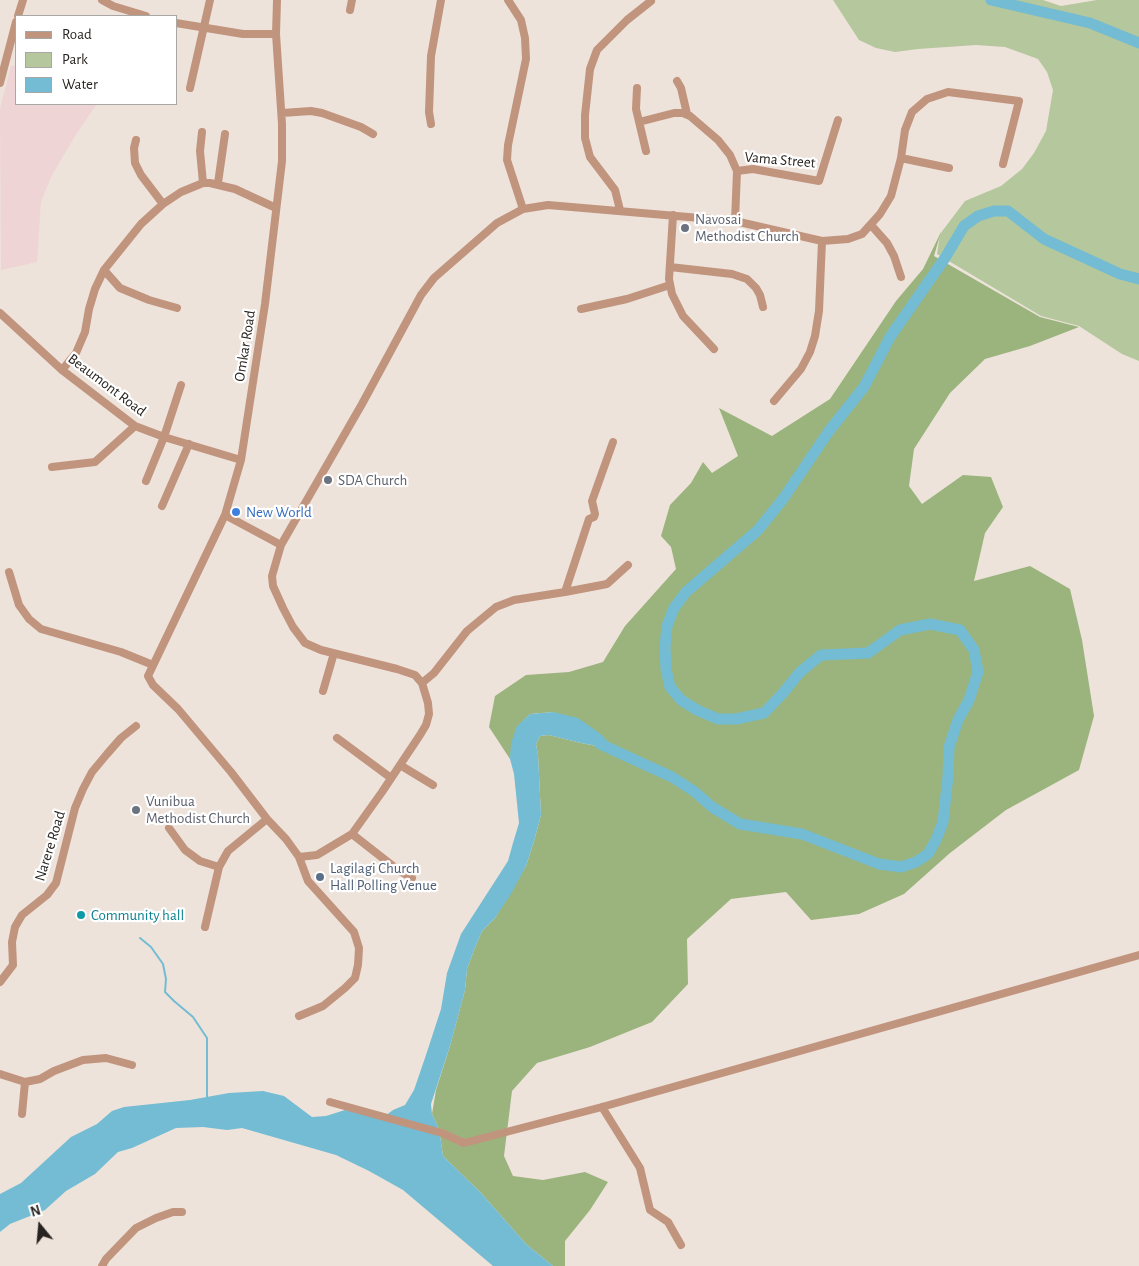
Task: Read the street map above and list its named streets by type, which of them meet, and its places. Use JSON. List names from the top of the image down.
{
  "streets": {
    "street": [
      "Vama Street",
      "Omkar Road",
      "Beaumont Road",
      "Narere Road"
    ]
  },
  "crossings": [
    ["Omkar Road", "Beaumont Road"]
  ],
  "places": [
    "Navosai Methodist Church",
    "SDA Church",
    "New World",
    "Vunibua Methodist Church",
    "Lagilagi Church Hall Polling Venue",
    "Community hall"
  ],
  "legend": ["Road", "Park", "Water"],
  "north": "top"
}
